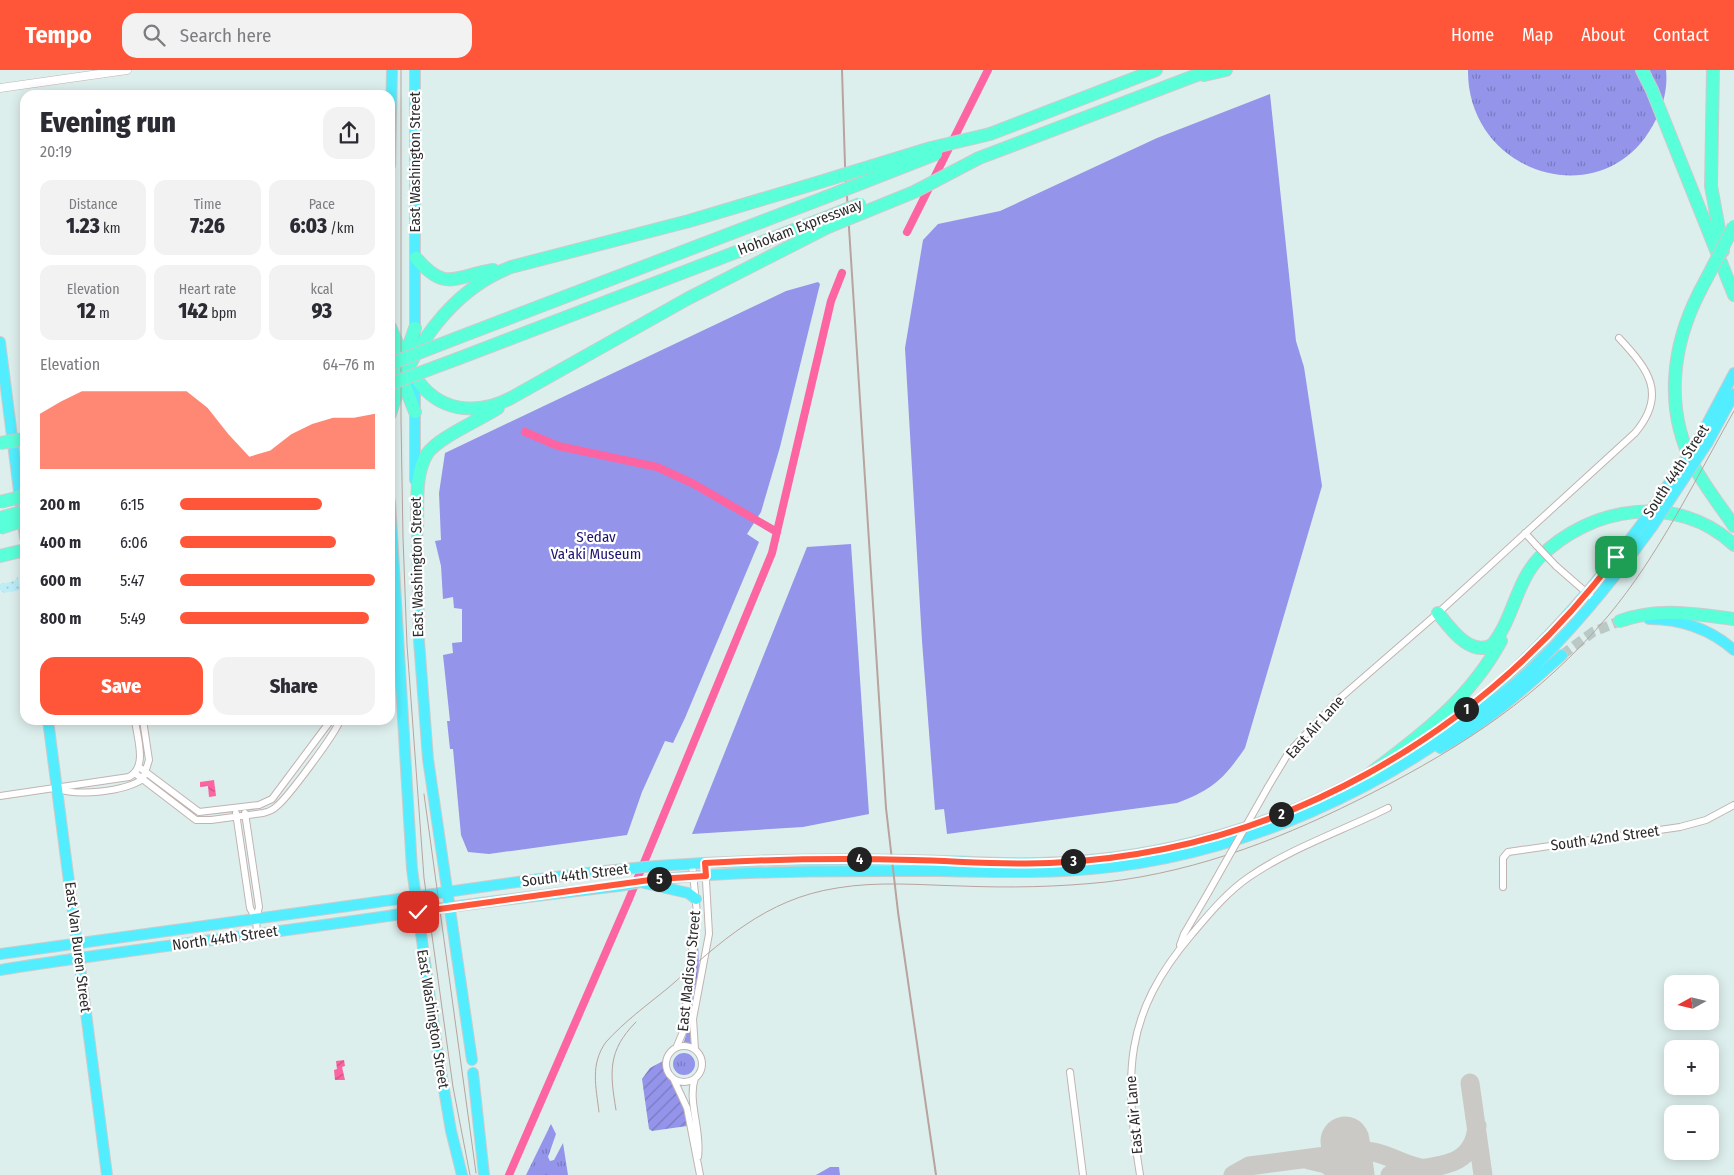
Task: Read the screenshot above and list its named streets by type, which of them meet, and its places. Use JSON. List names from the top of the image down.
{
  "streets": {
    "highway": ["Hohokam Expressway"],
    "main road": [
      "East Washington Street",
      "South 44th Street",
      "North 44th Street",
      "East Van Buren Street"
    ],
    "street": ["East Air Lane", "South 42nd Street", "East Madison Street"]
  },
  "crossings": [
    ["East Washington Street", "South 44th Street"],
    ["East Washington Street", "North 44th Street"],
    ["South 44th Street", "North 44th Street"],
    ["South 44th Street", "East Madison Street"],
    ["North 44th Street", "East Van Buren Street"]
  ],
  "parks": ["S'edav Va'aki Museum"],
  "north": "left",
  "page": {
    "header": "Tempo",
    "search": "Search here",
    "nav": [
      "Home",
      "Map",
      "About",
      "Contact"
    ],
    "heading": ["Evening run", "20:19"],
    "stats": [
      ["Distance", "1.23 km"],
      ["Time", "7:26"],
      ["Pace", "6:03 /km"],
      ["Elevation", "12 m"],
      ["Heart rate", "142 bpm"],
      ["kcal", "93"]
    ],
    "chart": ["Elevation", "64–76 m"],
    "list": [
      {
        "name": "200 m",
        "note": "6:15"
      },
      {
        "name": "400 m",
        "note": "6:06"
      },
      {
        "name": "600 m",
        "note": "5:47"
      },
      {
        "name": "800 m",
        "note": "5:49"
      }
    ],
    "buttons": ["Save", "Share"],
    "pins": [
      "1",
      "2",
      "4",
      "3",
      "5"
    ],
    "map_buttons": ["+", "−"]
  }
}
